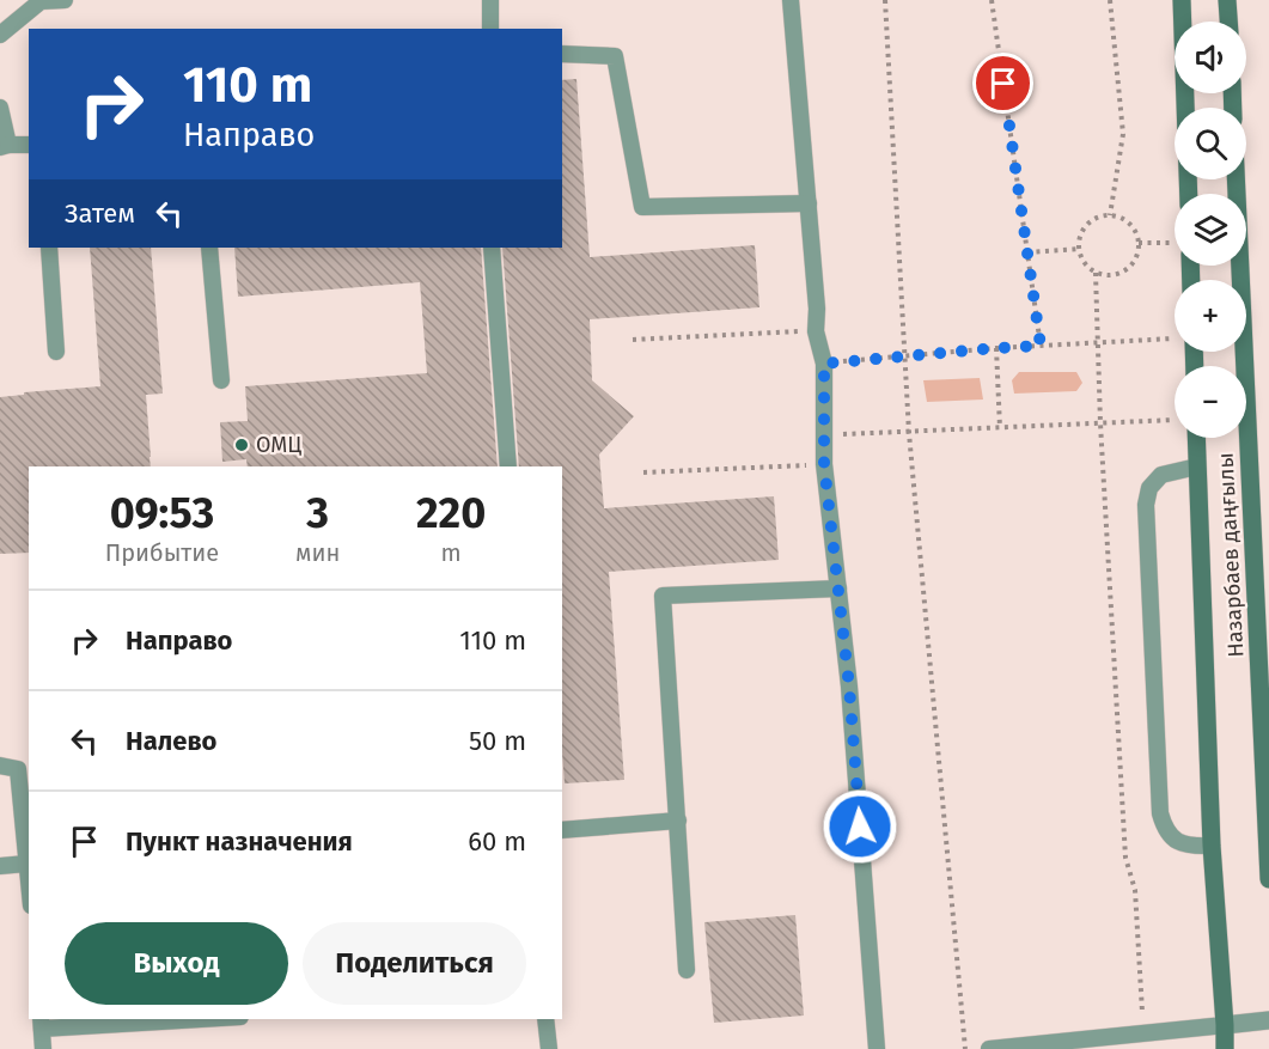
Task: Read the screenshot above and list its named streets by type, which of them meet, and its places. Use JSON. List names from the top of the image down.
{
  "streets": {
    "main road": ["Назарбаев даңғылы"]
  },
  "places": ["ОМЦ"],
  "page": {
    "map_buttons": ["+", "−"],
    "turn": ["110 m", "Направо"],
    "then": "Затем",
    "eta": [
      "09:53",
      "Прибытие",
      "3",
      "мин",
      "220",
      "m"
    ],
    "list": [
      {
        "name": "Направо",
        "value": "110 m"
      },
      {
        "name": "Налево",
        "value": "50 m"
      },
      {
        "name": "Пункт назначения",
        "value": "60 m"
      }
    ],
    "buttons": ["Выход", "Поделиться"]
  }
}
